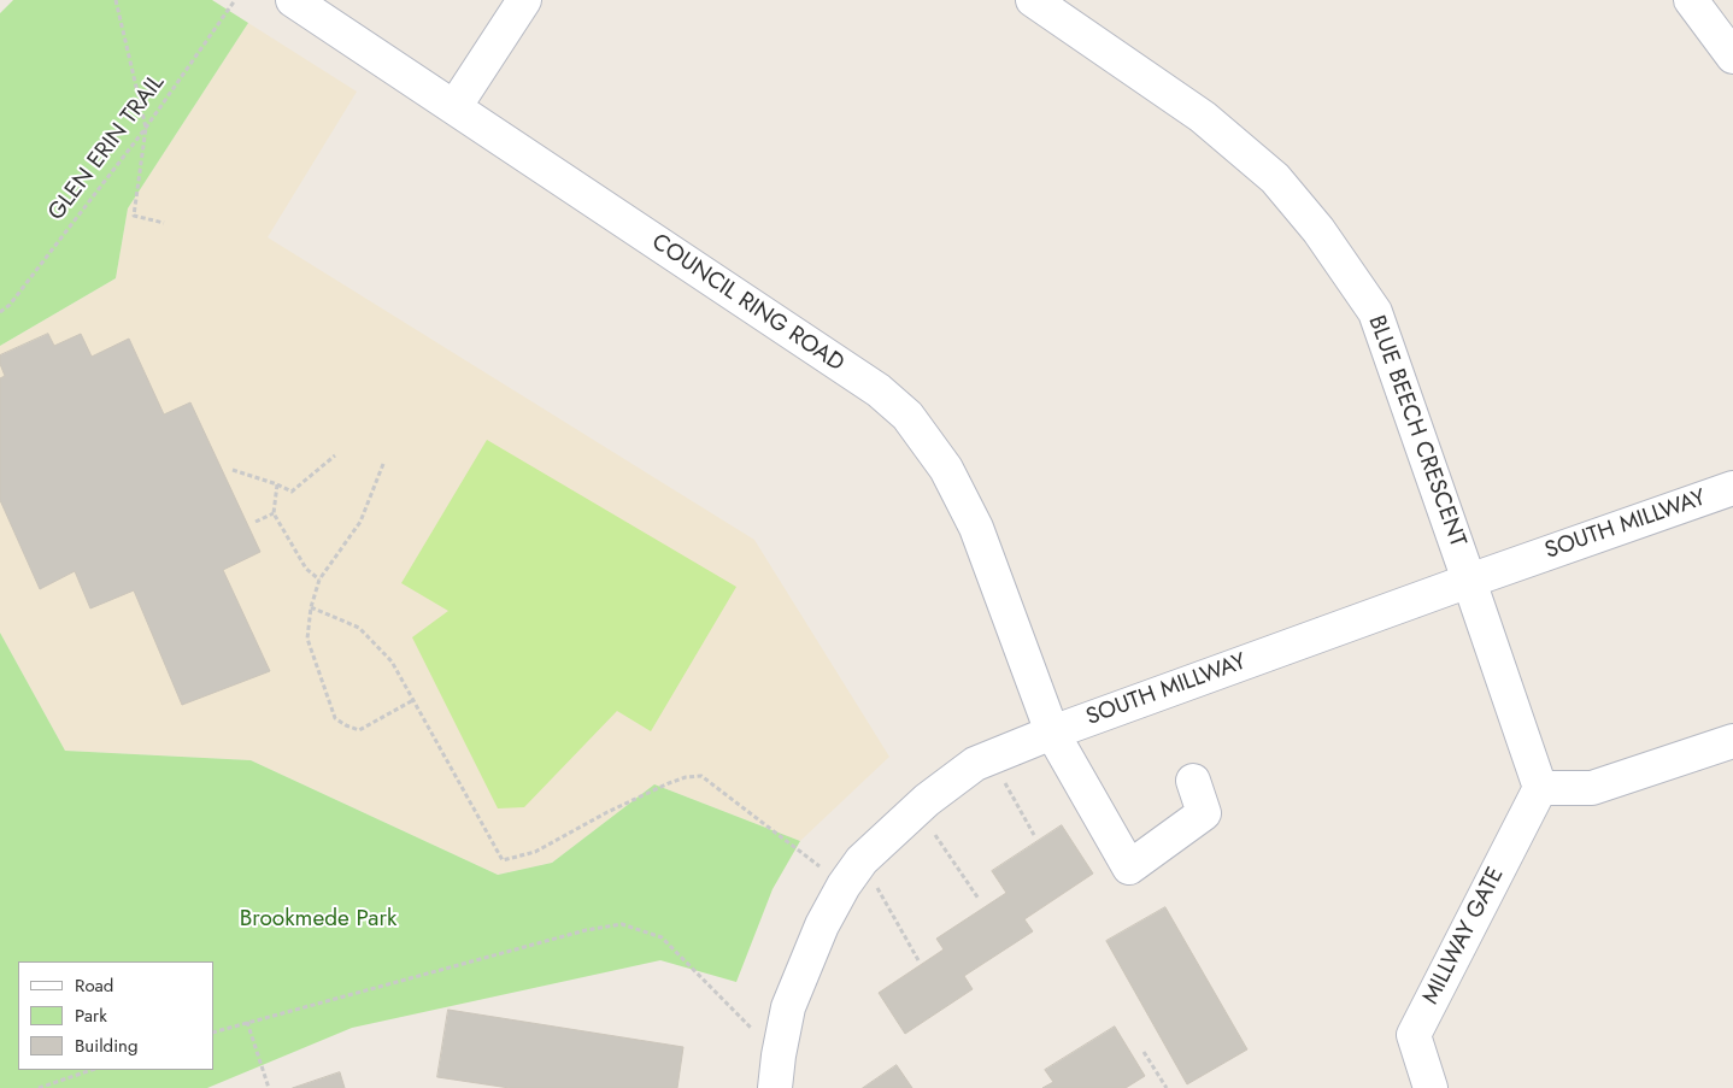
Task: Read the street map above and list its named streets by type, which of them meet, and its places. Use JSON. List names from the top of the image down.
{
  "streets": {
    "street": [
      "COUNCIL RING ROAD",
      "BLUE BEECH CRESCENT",
      "SOUTH MILLWAY",
      "MILLWAY GATE"
    ],
    "path": ["GLEN ERIN TRAIL"]
  },
  "crossings": [
    ["COUNCIL RING ROAD", "SOUTH MILLWAY"],
    ["BLUE BEECH CRESCENT", "SOUTH MILLWAY"]
  ],
  "parks": ["Brookmede Park"],
  "legend": ["Road", "Park", "Building"]
}
